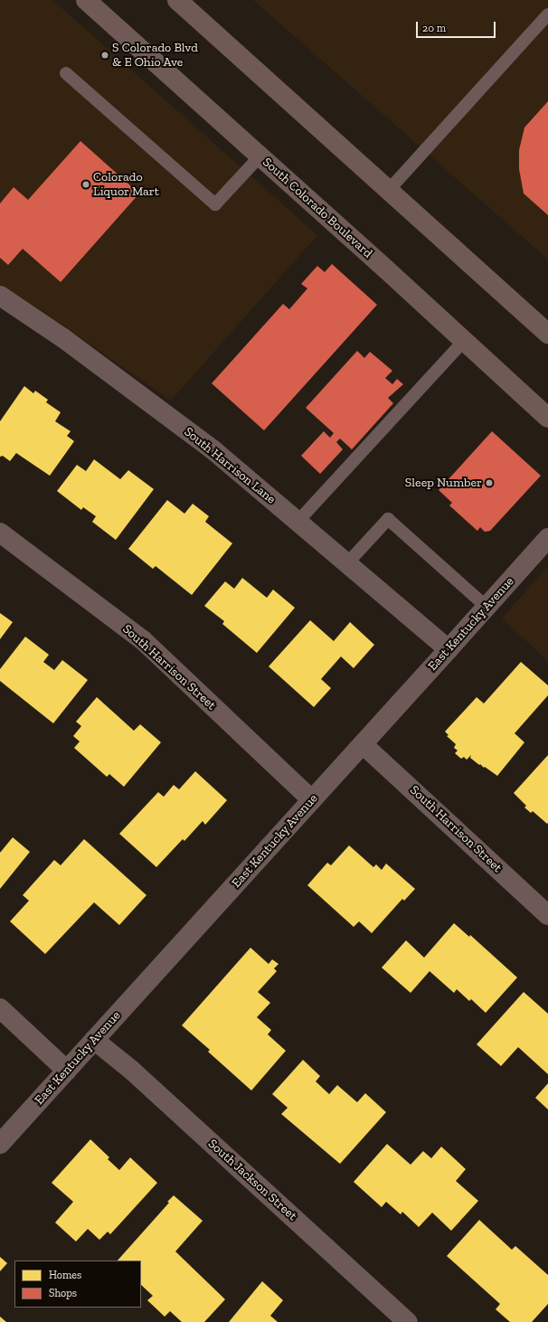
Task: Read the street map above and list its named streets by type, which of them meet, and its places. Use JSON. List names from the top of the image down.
{
  "streets": {
    "main road": ["South Colorado Boulevard"],
    "street": [
      "South Harrison Lane",
      "East Kentucky Avenue",
      "South Harrison Street",
      "South Jackson Street"
    ]
  },
  "crossings": [
    ["South Harrison Lane", "East Kentucky Avenue"],
    ["East Kentucky Avenue", "South Harrison Street"],
    ["East Kentucky Avenue", "South Jackson Street"]
  ],
  "places": ["S Colorado Blvd & E Ohio Ave", "Colorado Liquor Mart", "Sleep Number"],
  "legend": ["Homes", "Shops"],
  "scale_bar": "20 m"
}
